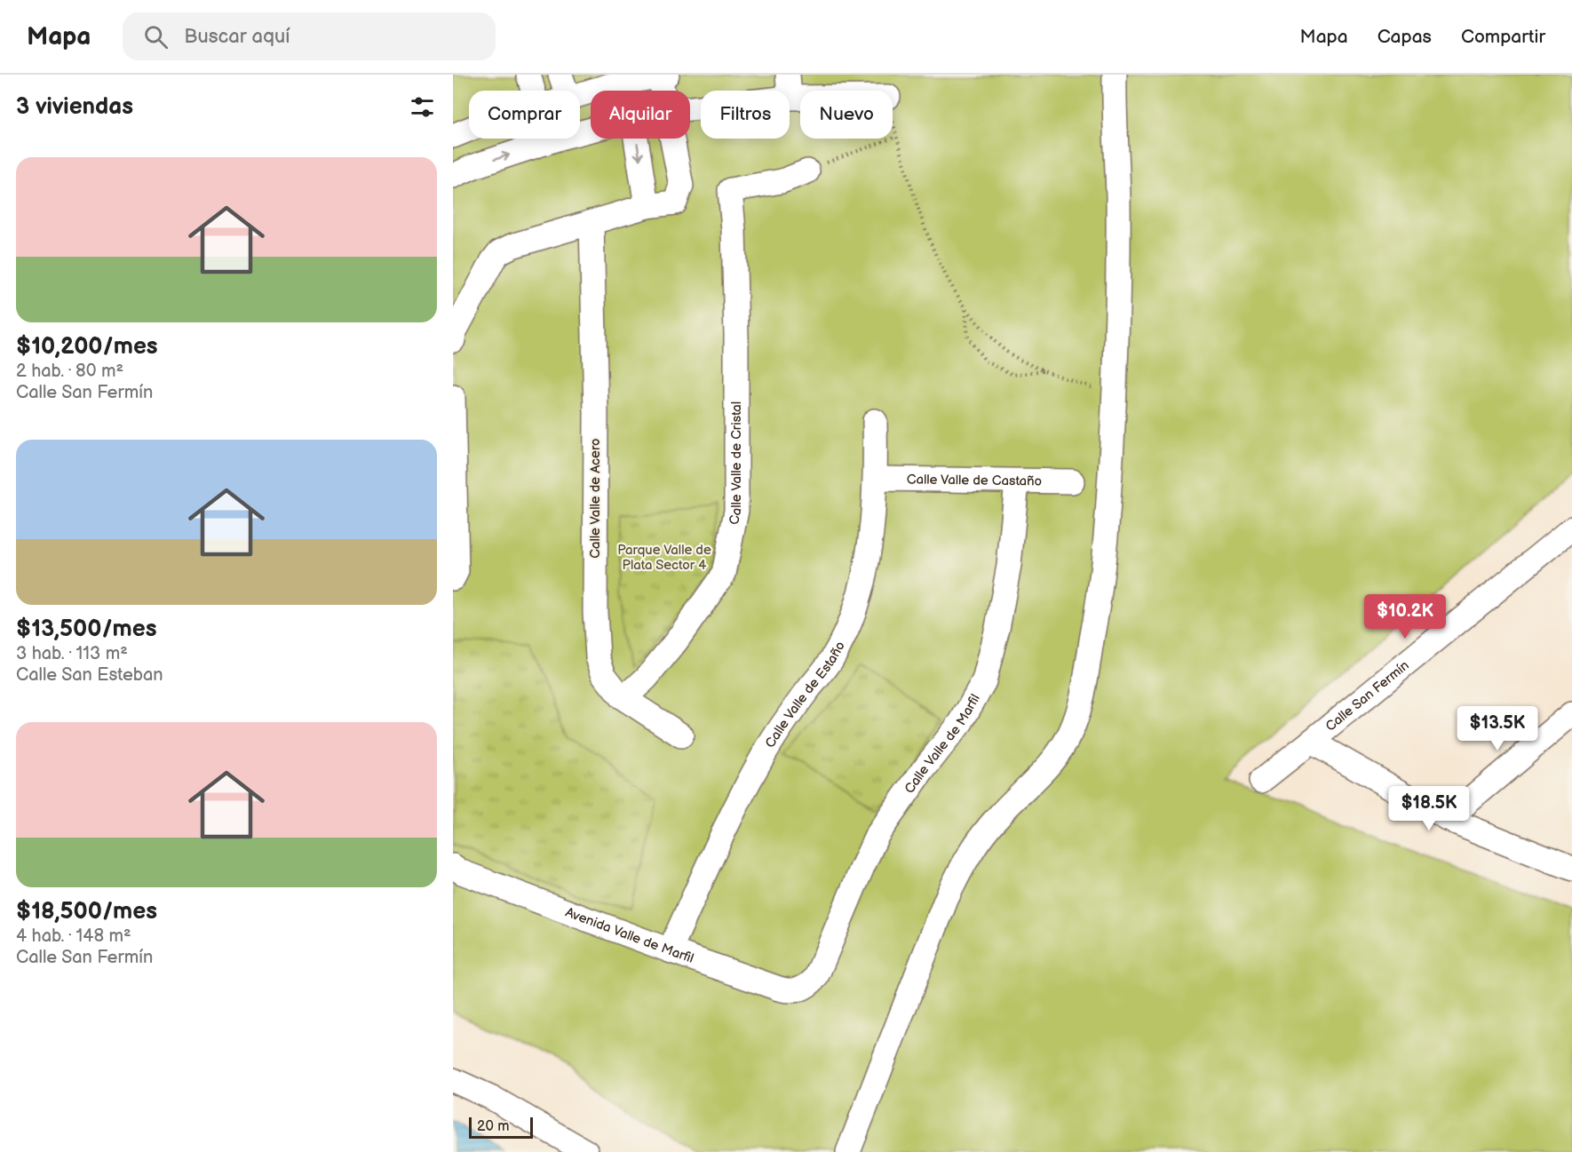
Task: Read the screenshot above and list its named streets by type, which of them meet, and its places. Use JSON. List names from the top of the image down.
{
  "streets": {
    "street": [
      "Calle Valle de Cristal",
      "Calle Valle de Castaño",
      "Calle Valle de Acero",
      "Calle Valle de Estaño",
      "Calle San Fermín",
      "Calle Valle de Marfil",
      "Avenida Valle de Marfil"
    ]
  },
  "crossings": [
    ["Calle Valle de Cristal", "Calle Valle de Acero"],
    ["Calle Valle de Castaño", "Calle Valle de Estaño"],
    ["Calle Valle de Castaño", "Calle Valle de Marfil"],
    ["Calle Valle de Estaño", "Avenida Valle de Marfil"],
    ["Calle Valle de Marfil", "Avenida Valle de Marfil"]
  ],
  "parks": ["Parque Valle de Plata Sector 4"],
  "scale_bar": "20 m",
  "page": {
    "header": "Mapa",
    "search": "Buscar aquí",
    "nav": ["Mapa", "Capas", "Compartir"],
    "heading": "3 viviendas",
    "chip": [
      "Comprar",
      "Alquilar",
      "Filtros",
      "Nuevo"
    ],
    "list": [
      {
        "name": "$10,200/mes",
        "note": "2 hab. · 80 m² · Calle San Fermín"
      },
      {
        "name": "$13,500/mes",
        "note": "3 hab. · 113 m² · Calle San Esteban"
      },
      {
        "name": "$18,500/mes",
        "note": "4 hab. · 148 m² · Calle San Fermín"
      }
    ],
    "price": ["$10.2K", "$13.5K", "$18.5K"],
    "scale": "20 m"
  }
}
